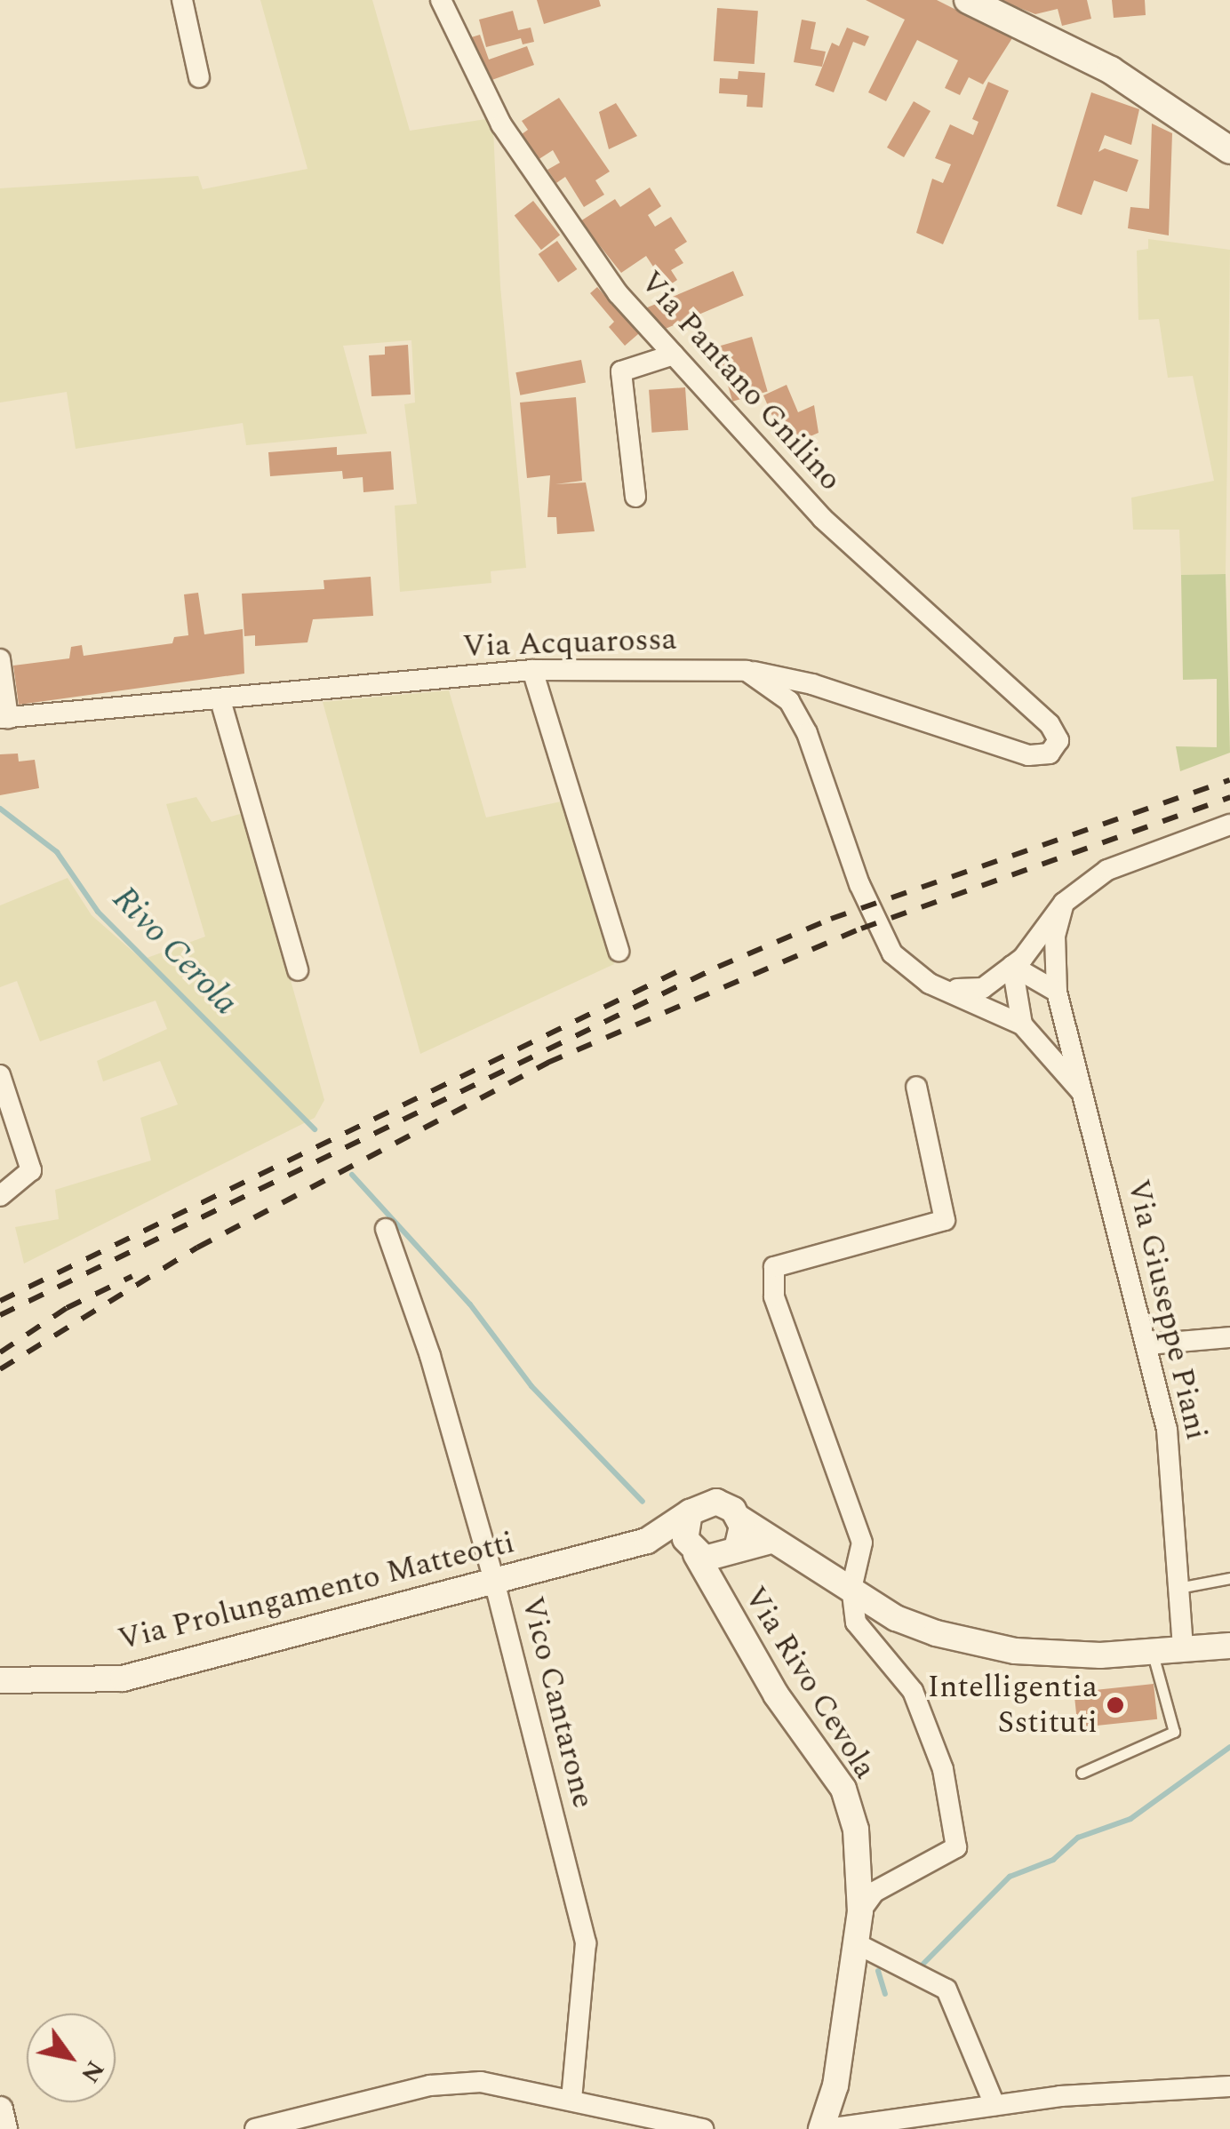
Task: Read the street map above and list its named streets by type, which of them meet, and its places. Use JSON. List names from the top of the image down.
{
  "streets": {
    "street": [
      "Via Pantano Gnilino",
      "Via Acquarossa",
      "Via Giuseppe Piani",
      "Via Prolungamento Matteotti",
      "Via Rivo Cevola",
      "Vico Cantarone"
    ]
  },
  "crossings": [
    ["Via Pantano Gnilino", "Via Acquarossa"],
    ["Via Prolungamento Matteotti", "Via Rivo Cevola"],
    ["Via Prolungamento Matteotti", "Vico Cantarone"]
  ],
  "water": ["Rivo Cerola"],
  "places": ["Intelligentia Sstituti"],
  "north": "bottom right"
}
